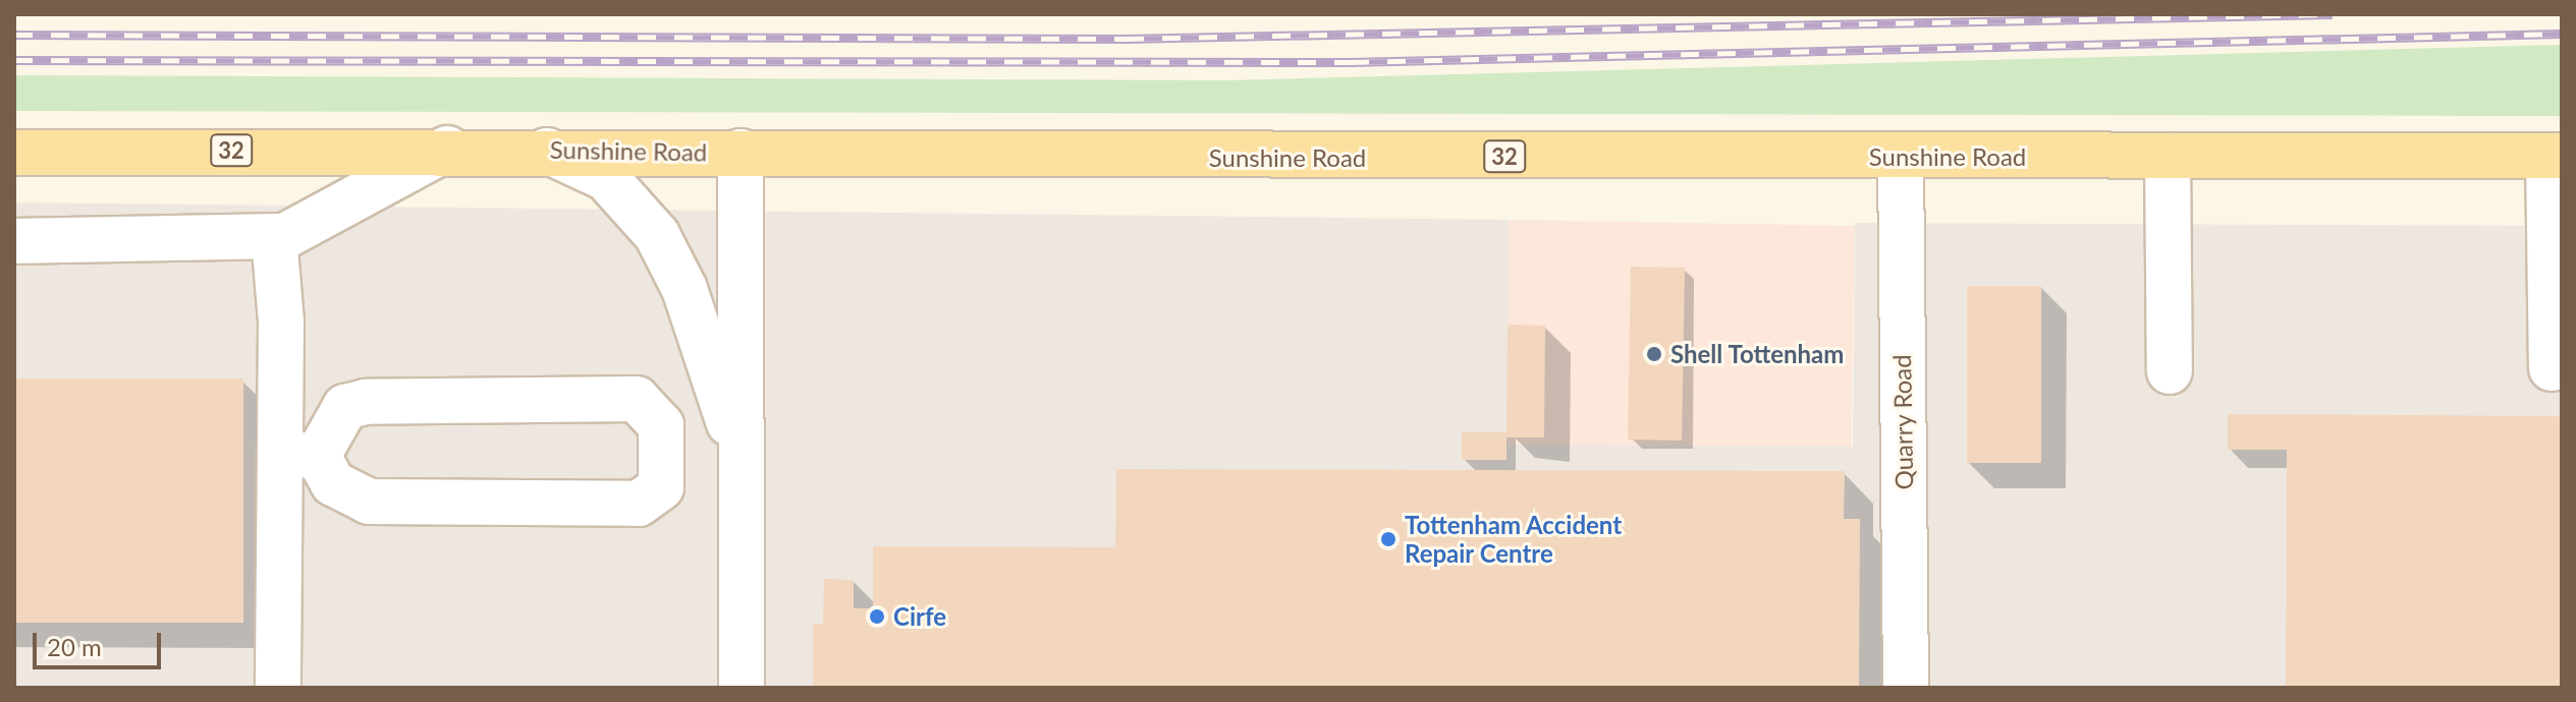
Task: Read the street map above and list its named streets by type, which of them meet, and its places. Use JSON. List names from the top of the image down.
{
  "streets": {
    "main road": ["32", "Sunshine Road"],
    "street": ["Quarry Road"]
  },
  "crossings": [
    ["Sunshine Road", "Quarry Road"]
  ],
  "places": ["Shell Tottenham", "Tottenham Accident Repair Centre", "Cirfe"],
  "scale_bar": "20 m"
}
